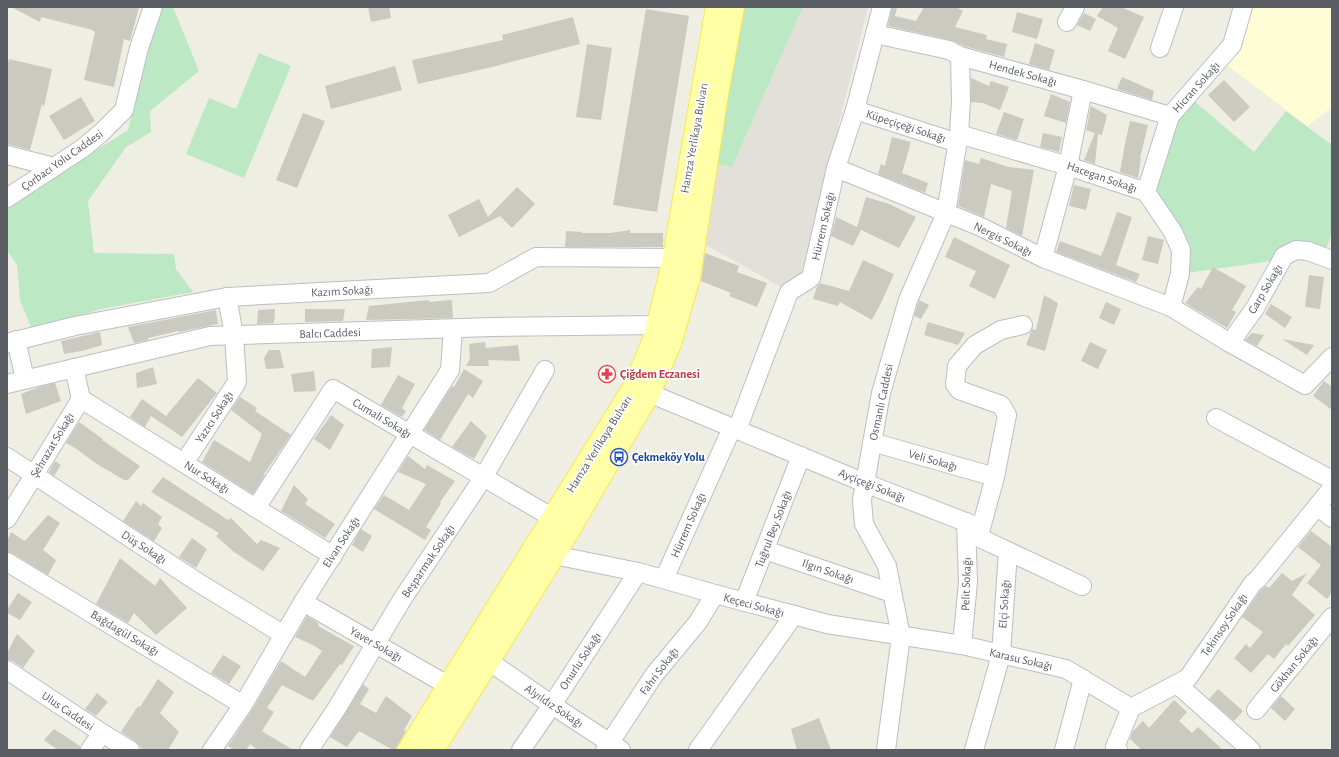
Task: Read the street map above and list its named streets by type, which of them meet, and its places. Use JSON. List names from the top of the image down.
{
  "streets": {
    "main road": ["Hamza Yerlikaya Bulvarı"],
    "street": [
      "Hendek Sokağı",
      "Hicran Sokağı",
      "Küpeçiçeği Sokağı",
      "Çorbacı Yolu Caddesi",
      "Hacegan Sokağı",
      "Hürrem Sokağı",
      "Nergis Sokağı",
      "Garp Sokağı",
      "Kazım Sokağı",
      "Balcı Caddesi",
      "Osmanlı Caddesi",
      "Yazıcı Sokağı",
      "Cumali Sokağı",
      "Şehrazat Sokağı",
      "Veli Sokağı",
      "Nur Sokağı",
      "Ayçiçeği Sokağı",
      "Tuğrul Bey Sokağı",
      "Elvan Sokağı",
      "Düş Sokağı",
      "Beşparmak Sokağı",
      "Ilgın Sokağı",
      "Pelit Sokağı",
      "Elçi Sokağı",
      "Keçeci Sokağı",
      "Tekinsoy Sokağı",
      "Bağdagül Sokağı",
      "Yaver Sokağı",
      "Karasu Sokağı",
      "Onurlu Sokağı",
      "Gökhan Sokağı",
      "Fahri Sokağı",
      "Alyıldız Sokağı",
      "Ulus Caddesi"
    ]
  },
  "crossings": [
    ["Hendek Sokağı", "Hicran Sokağı"],
    ["Hendek Sokağı", "Hürrem Sokağı"],
    ["Hendek Sokağı", "Osmanlı Caddesi"],
    ["Hicran Sokağı", "Hacegan Sokağı"],
    ["Küpeçiçeği Sokağı", "Hacegan Sokağı"],
    ["Küpeçiçeği Sokağı", "Hürrem Sokağı"],
    ["Küpeçiçeği Sokağı", "Osmanlı Caddesi"],
    ["Hamza Yerlikaya Bulvarı", "Kazım Sokağı"],
    ["Hamza Yerlikaya Bulvarı", "Balcı Caddesi"],
    ["Hamza Yerlikaya Bulvarı", "Cumali Sokağı"],
    ["Hamza Yerlikaya Bulvarı", "Ayçiçeği Sokağı"],
    ["Hamza Yerlikaya Bulvarı", "Keçeci Sokağı"],
    ["Hamza Yerlikaya Bulvarı", "Yaver Sokağı"],
    ["Hamza Yerlikaya Bulvarı", "Alyıldız Sokağı"],
    ["Hacegan Sokağı", "Nergis Sokağı"],
    ["Hacegan Sokağı", "Osmanlı Caddesi"],
    ["Hürrem Sokağı", "Nergis Sokağı"],
    ["Hürrem Sokağı", "Ayçiçeği Sokağı"],
    ["Hürrem Sokağı", "Keçeci Sokağı"],
    ["Nergis Sokağı", "Garp Sokağı"],
    ["Nergis Sokağı", "Osmanlı Caddesi"],
    ["Kazım Sokağı", "Yazıcı Sokağı"],
    ["Balcı Caddesi", "Yazıcı Sokağı"],
    ["Balcı Caddesi", "Şehrazat Sokağı"],
    ["Balcı Caddesi", "Elvan Sokağı"],
    ["Osmanlı Caddesi", "Veli Sokağı"],
    ["Osmanlı Caddesi", "Ayçiçeği Sokağı"],
    ["Osmanlı Caddesi", "Ilgın Sokağı"],
    ["Osmanlı Caddesi", "Karasu Sokağı"],
    ["Yazıcı Sokağı", "Nur Sokağı"],
    ["Cumali Sokağı", "Nur Sokağı"],
    ["Cumali Sokağı", "Elvan Sokağı"],
    ["Cumali Sokağı", "Beşparmak Sokağı"],
    ["Şehrazat Sokağı", "Nur Sokağı"],
    ["Şehrazat Sokağı", "Düş Sokağı"],
    ["Veli Sokağı", "Pelit Sokağı"],
    ["Nur Sokağı", "Elvan Sokağı"],
    ["Ayçiçeği Sokağı", "Tuğrul Bey Sokağı"],
    ["Ayçiçeği Sokağı", "Pelit Sokağı"],
    ["Tuğrul Bey Sokağı", "Ilgın Sokağı"],
    ["Tuğrul Bey Sokağı", "Keçeci Sokağı"],
    ["Elvan Sokağı", "Düş Sokağı"],
    ["Elvan Sokağı", "Bağdagül Sokağı"],
    ["Elvan Sokağı", "Yaver Sokağı"],
    ["Beşparmak Sokağı", "Yaver Sokağı"],
    ["Pelit Sokağı", "Karasu Sokağı"],
    ["Elçi Sokağı", "Karasu Sokağı"],
    ["Keçeci Sokağı", "Karasu Sokağı"],
    ["Keçeci Sokağı", "Onurlu Sokağı"],
    ["Keçeci Sokağı", "Fahri Sokağı"],
    ["Tekinsoy Sokağı", "Karasu Sokağı"],
    ["Onurlu Sokağı", "Alyıldız Sokağı"],
    ["Fahri Sokağı", "Alyıldız Sokağı"]
  ],
  "places": {
    "pharmacy": ["Çiğdem Eczanesi"],
    "bus stop": ["Çekmeköy Yolu"]
  }
}
